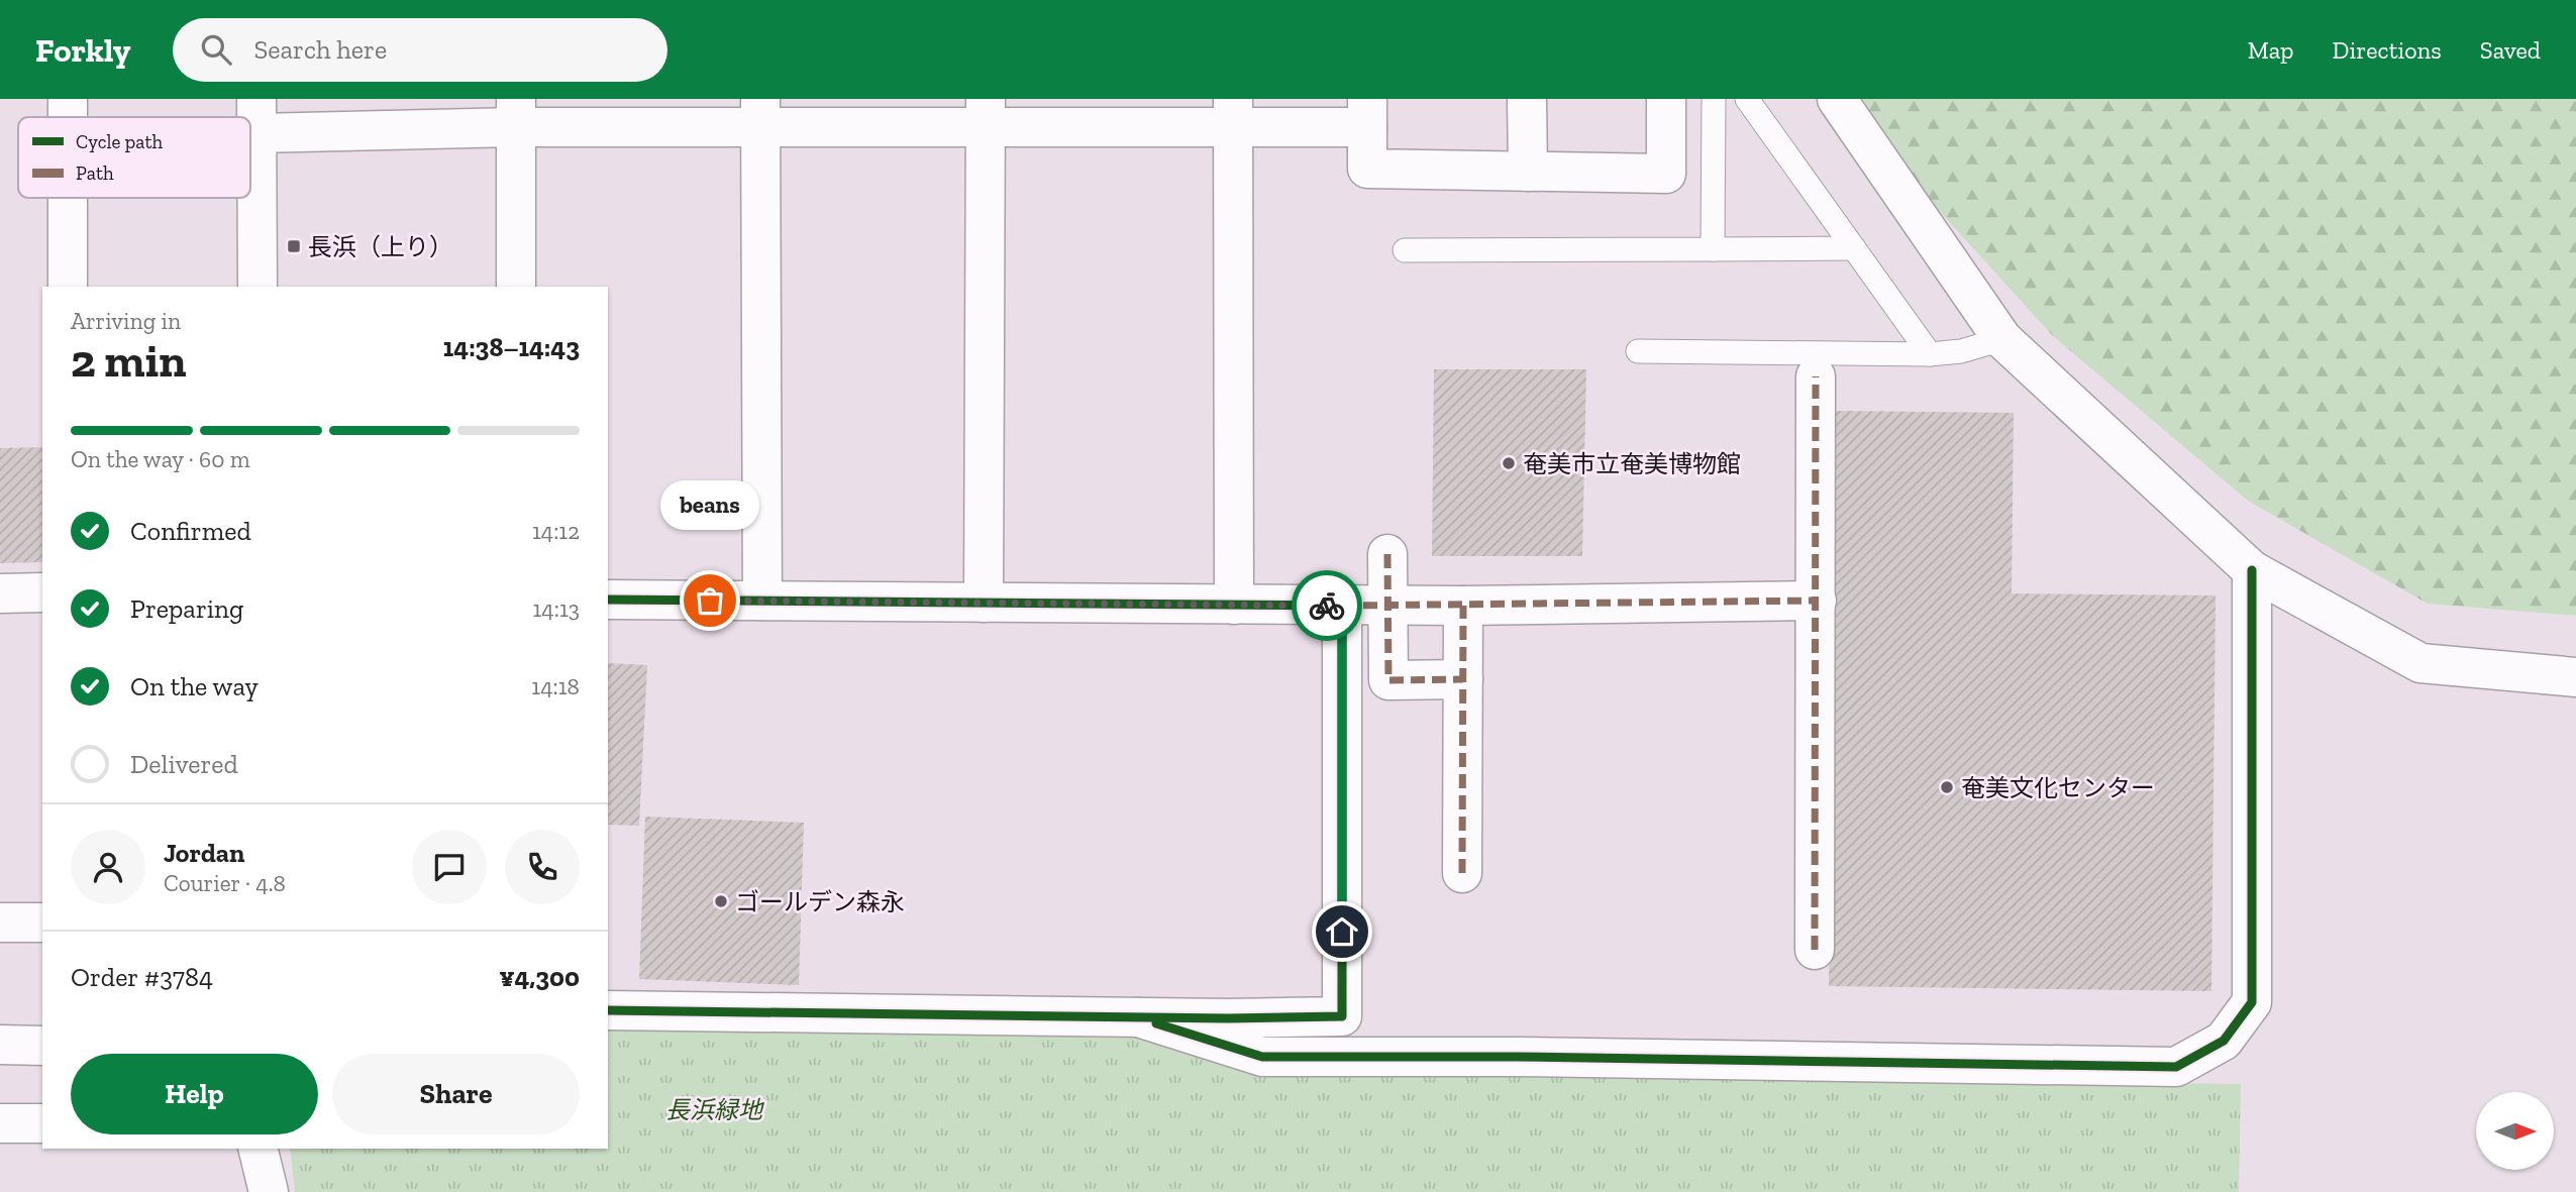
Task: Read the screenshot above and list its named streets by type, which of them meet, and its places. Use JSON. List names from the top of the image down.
{
  "parks": ["長浜緑地"],
  "places": {
    "transit": ["長浜（上り）"],
    "other": [
      "奄美市立奄美博物館",
      "beans",
      "奄美文化センター",
      "ゴールデン森永"
    ]
  },
  "legend": ["Cycle path", "Path"],
  "north": "right",
  "page": {
    "header": "Forkly",
    "search": "Search here",
    "nav": ["Map", "Directions", "Saved"],
    "heading": ["2 min", "Arriving in", "14:38–14:43"],
    "panel": [
      "Jordan",
      "Courier · 4.8",
      "Order #3784",
      "¥4,300"
    ],
    "bar": "On the way · 60 m",
    "bubble": "beans",
    "list": [
      ["Confirmed", "14:12"],
      ["Preparing", "14:13"],
      ["On the way", "14:18"],
      "Delivered"
    ],
    "buttons": ["Help", "Share"]
  }
}
